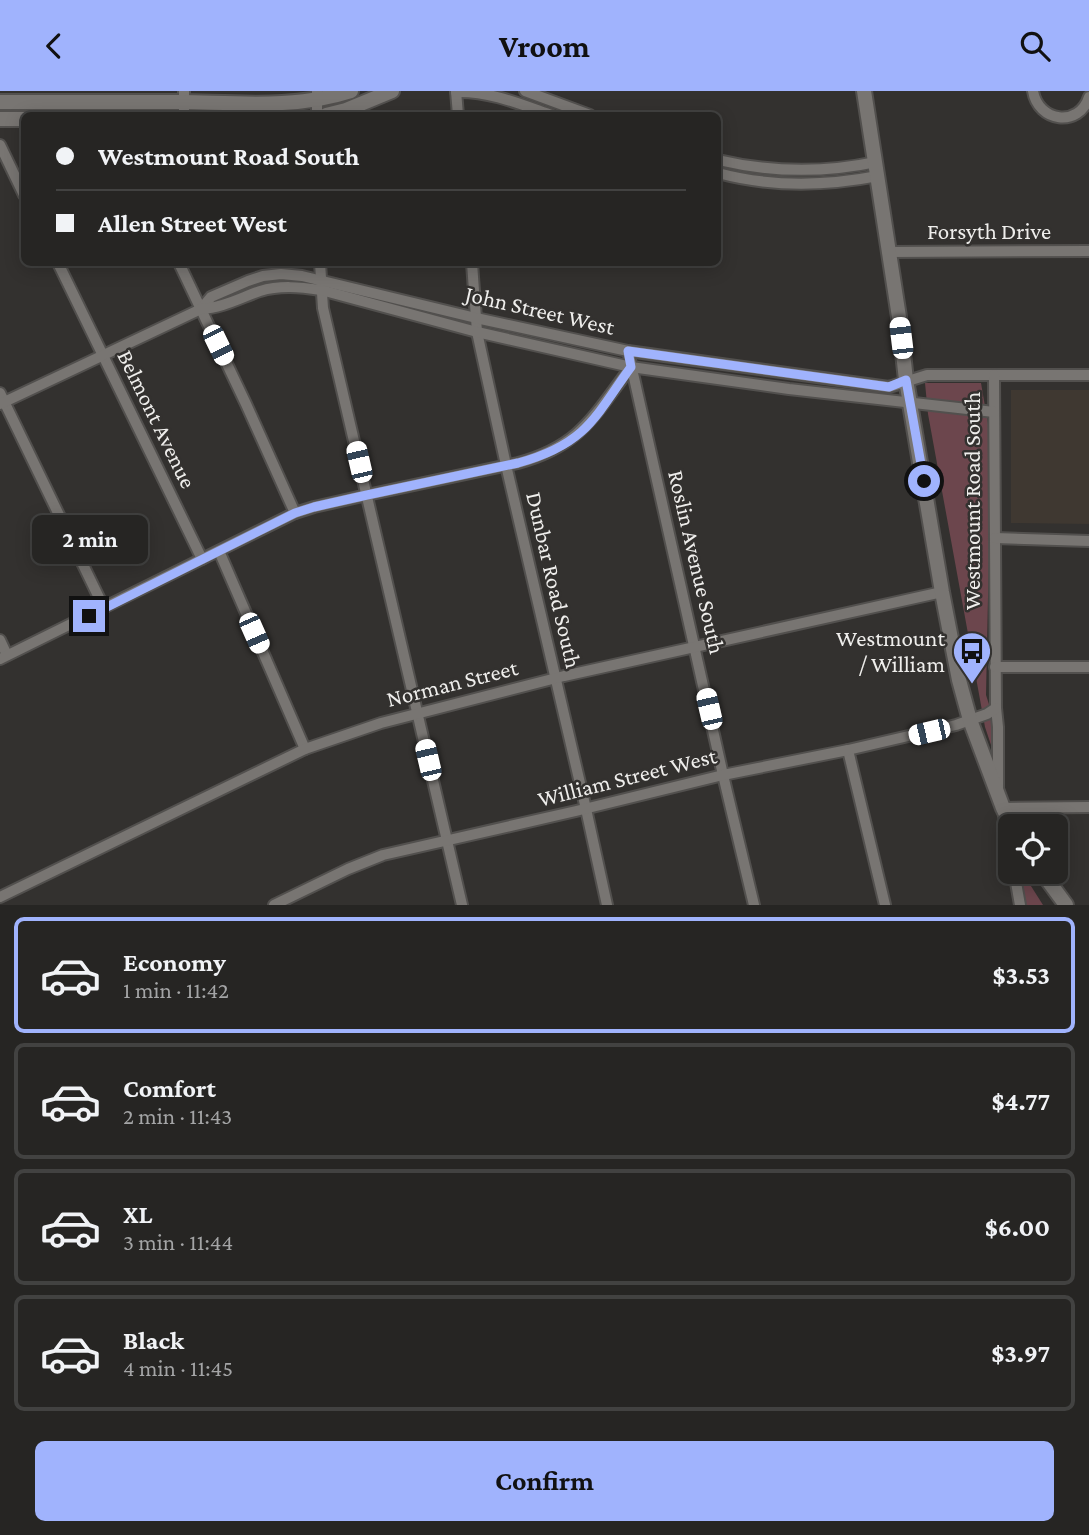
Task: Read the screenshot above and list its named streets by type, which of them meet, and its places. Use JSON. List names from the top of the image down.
{
  "streets": {
    "main road": ["Westmount Road South"],
    "street": [
      "Forsyth Drive",
      "John Street West",
      "Belmont Avenue",
      "Roslin Avenue South",
      "Dunbar Road South",
      "Norman Street",
      "William Street West"
    ]
  },
  "crossings": [
    ["Forsyth Drive", "Westmount Road South"],
    ["John Street West", "Belmont Avenue"],
    ["John Street West", "Westmount Road South"],
    ["John Street West", "Roslin Avenue South"],
    ["John Street West", "Dunbar Road South"],
    ["Westmount Road South", "Norman Street"],
    ["Westmount Road South", "William Street West"],
    ["Roslin Avenue South", "Norman Street"],
    ["Roslin Avenue South", "William Street West"],
    ["Dunbar Road South", "Norman Street"],
    ["Dunbar Road South", "William Street West"]
  ],
  "places": {
    "bus stop": ["Westmount / William"]
  },
  "page": {
    "header": "Vroom",
    "banner": ["Westmount Road South", "Allen Street West"],
    "bubble": "2 min",
    "list": [
      {
        "name": "Economy",
        "note": "1 min · 11:42",
        "value": "$3.53"
      },
      {
        "name": "Comfort",
        "note": "2 min · 11:43",
        "value": "$4.77"
      },
      {
        "name": "XL",
        "note": "3 min · 11:44",
        "value": "$6.00"
      },
      {
        "name": "Black",
        "note": "4 min · 11:45",
        "value": "$3.97"
      }
    ],
    "buttons": "Confirm"
  }
}
